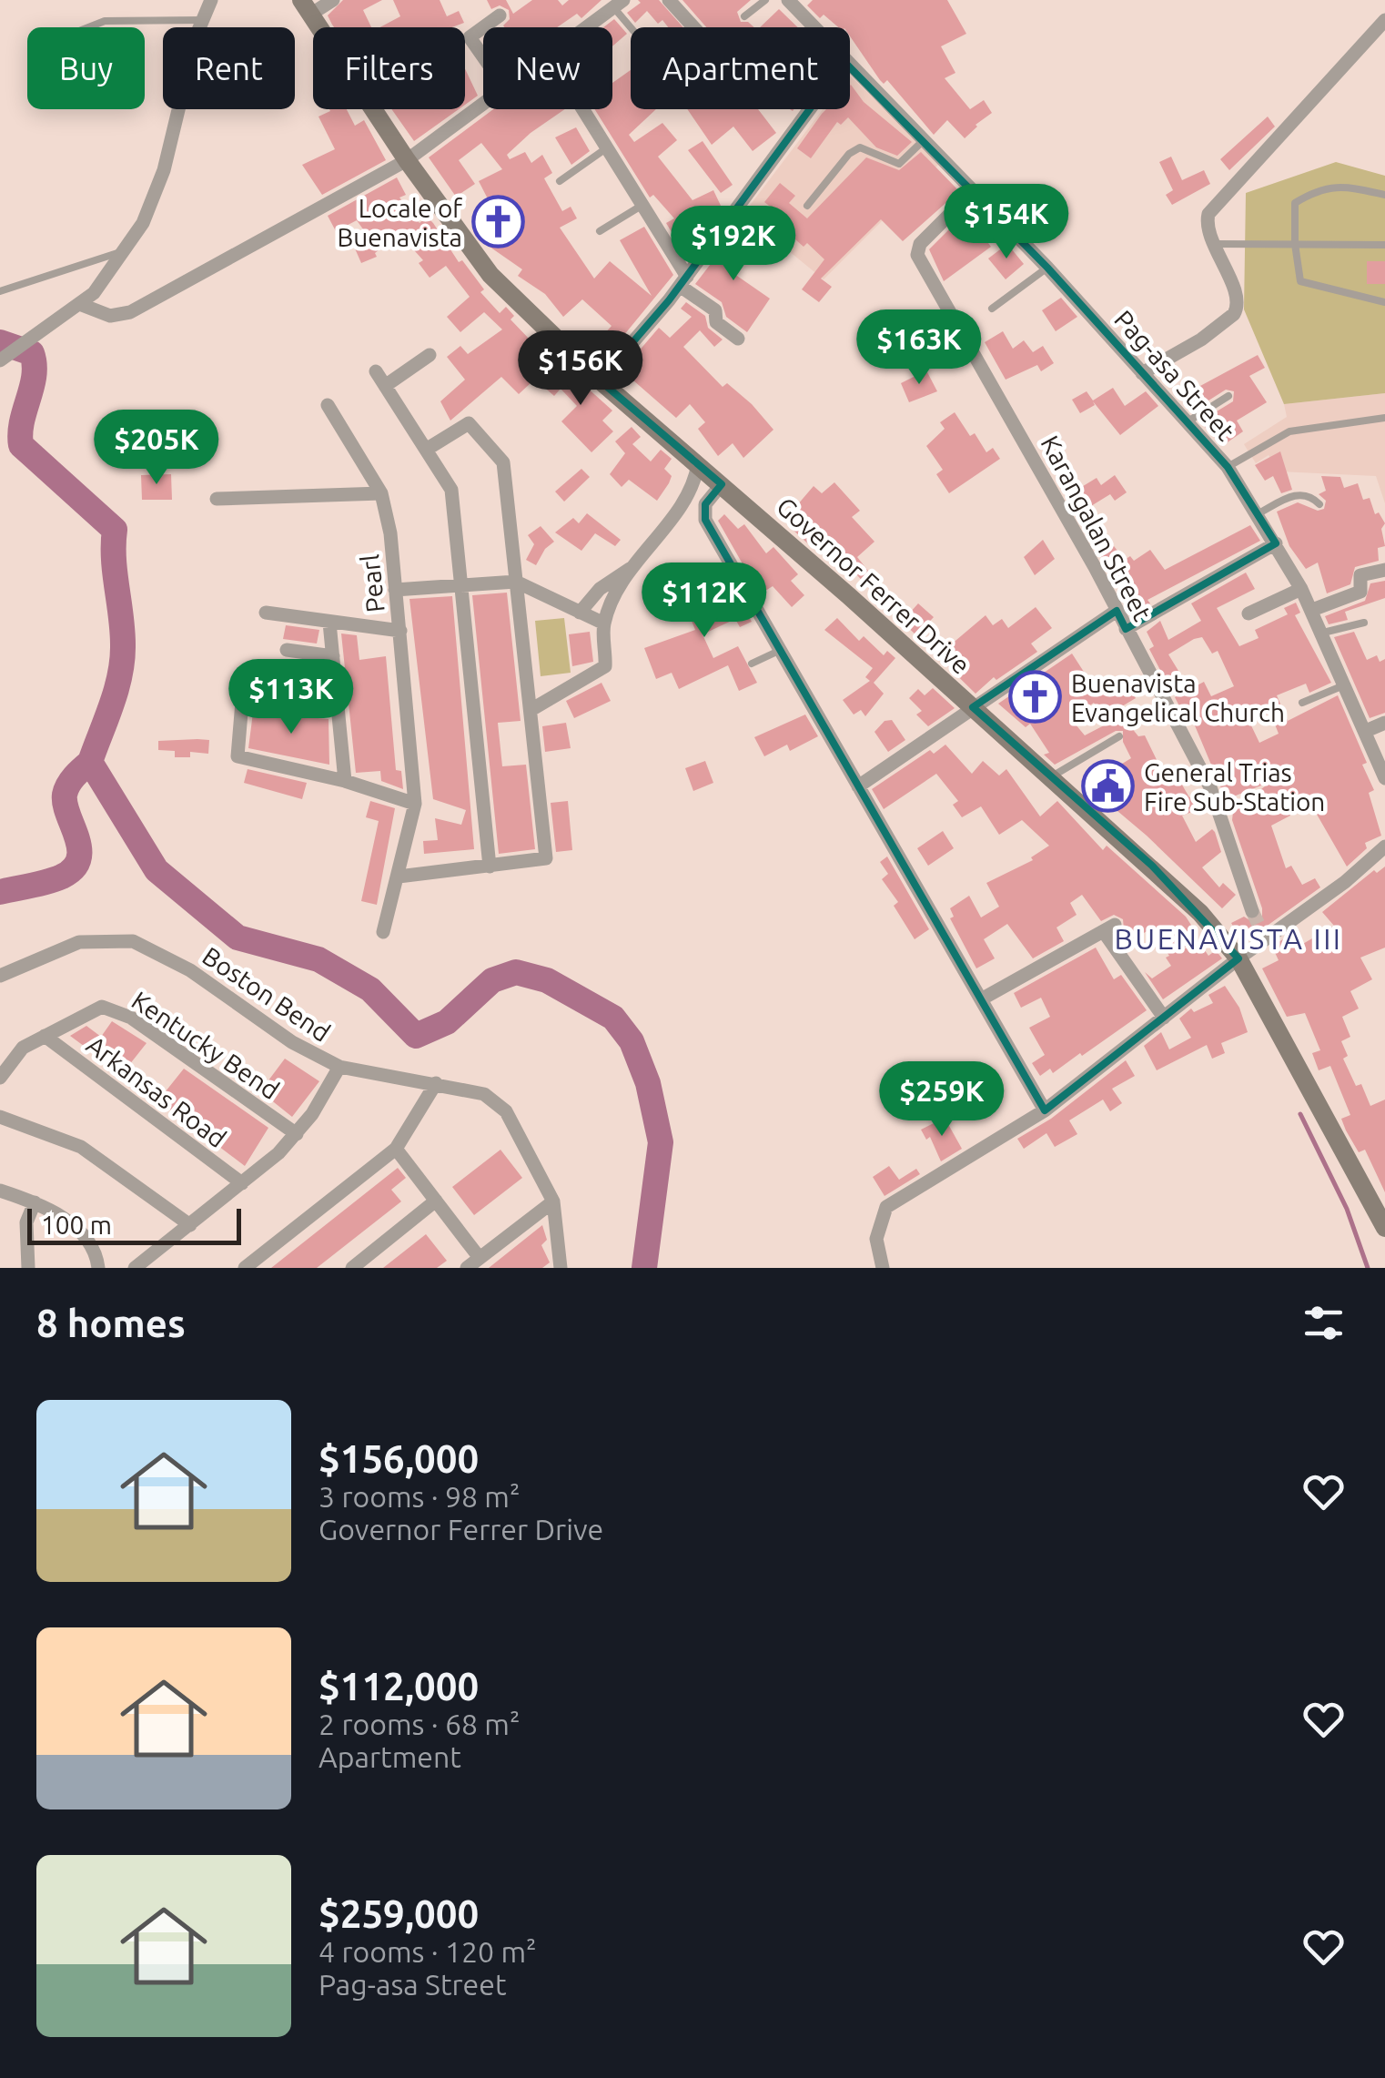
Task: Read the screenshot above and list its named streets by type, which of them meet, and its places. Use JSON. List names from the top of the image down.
{
  "streets": {
    "main road": ["Governor Ferrer Drive"],
    "street": [
      "Pag-asa Street",
      "Karangalan Street",
      "Pearl",
      "Boston Bend",
      "Kentucky Bend",
      "Arkansas Road"
    ]
  },
  "crossings": [
    ["Pag-asa Street", "Karangalan Street"],
    ["Kentucky Bend", "Arkansas Road"]
  ],
  "districts": ["BUENAVISTA III"],
  "places": {
    "church": ["Locale of Buenavista", "Buenavista Evangelical Church"],
    "public building": ["General Trias Fire Sub-Station"]
  },
  "scale_bar": "100 m",
  "page": {
    "chip": [
      "Buy",
      "Rent",
      "Filters",
      "New",
      "Apartment"
    ],
    "price": [
      "$154K",
      "$192K",
      "$163K",
      "$156K",
      "$205K",
      "$112K",
      "$113K",
      "$259K"
    ],
    "scale": "100 m",
    "heading": "8 homes",
    "list": [
      {
        "name": "$156,000",
        "note": "3 rooms · 98 m² · Governor Ferrer Drive"
      },
      {
        "name": "$112,000",
        "note": "2 rooms · 68 m² · Apartment"
      },
      {
        "name": "$259,000",
        "note": "4 rooms · 120 m² · Pag-asa Street"
      }
    ]
  }
}
